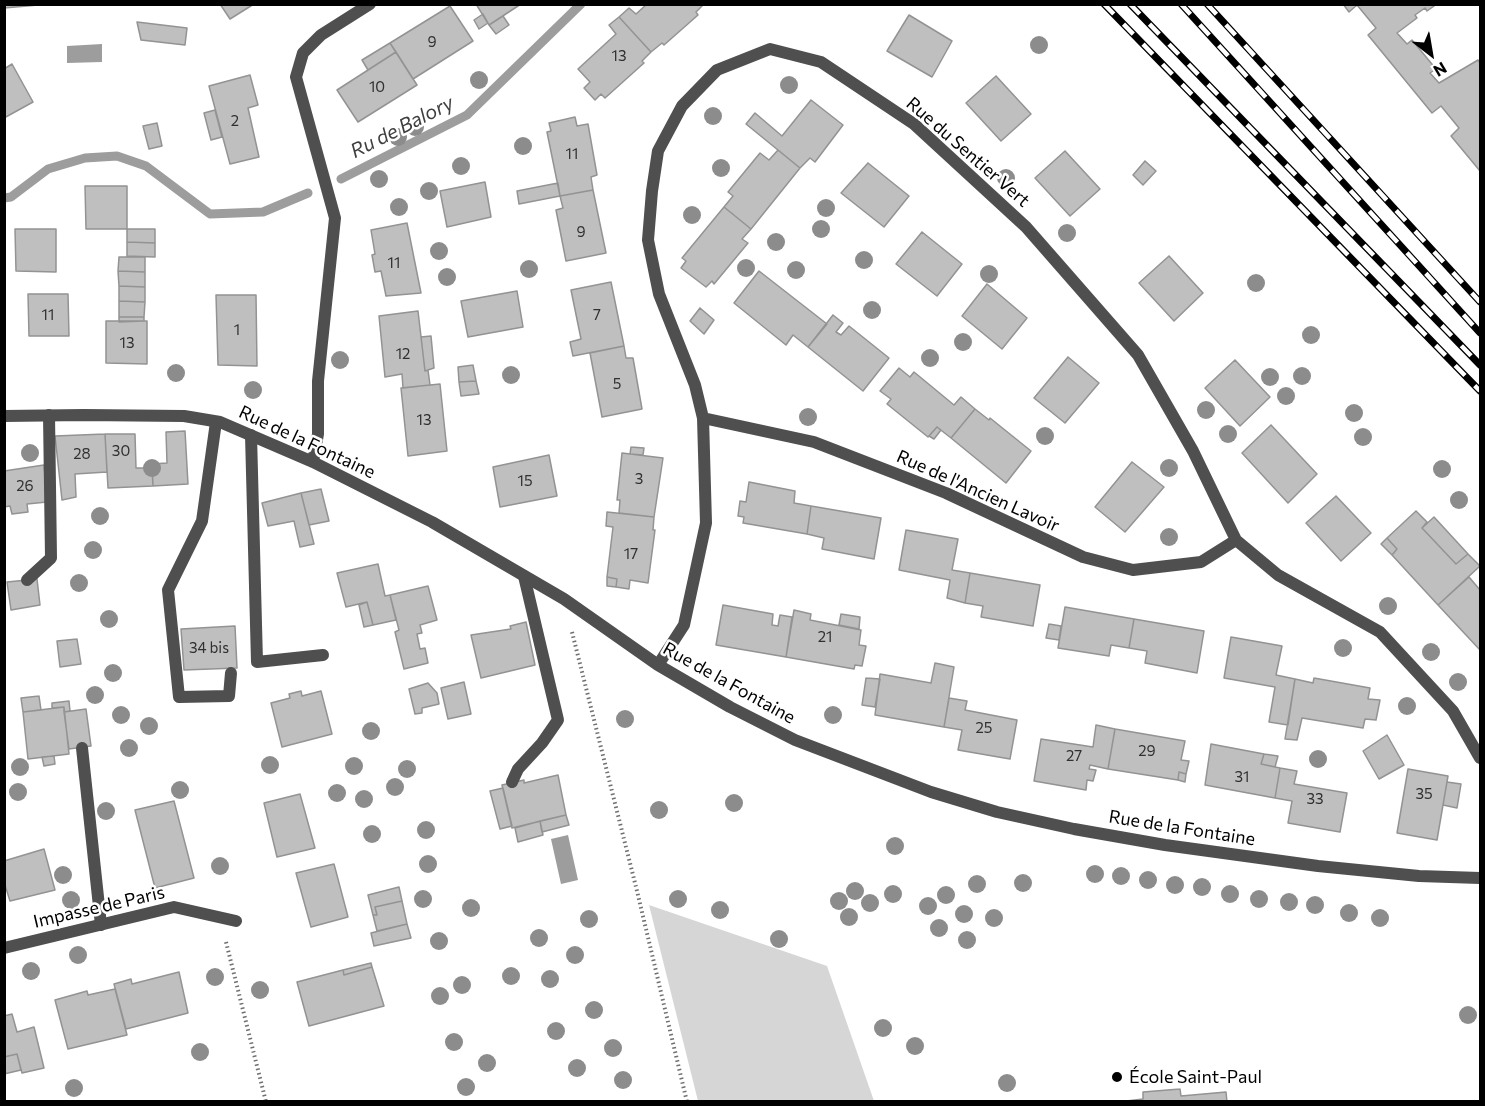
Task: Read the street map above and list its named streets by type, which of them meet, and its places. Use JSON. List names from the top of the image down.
{
  "streets": {
    "street": [
      "Rue du Sentier Vert",
      "Rue de la Fontaine",
      "Rue de l'Ancien Lavoir",
      "Impasse de Paris"
    ]
  },
  "crossings": [
    ["Rue du Sentier Vert", "Rue de la Fontaine"],
    ["Rue du Sentier Vert", "Rue de l'Ancien Lavoir"]
  ],
  "water": ["Ru de Balory"],
  "places": ["École Saint-Paul"],
  "house_numbers": [
    "9",
    "13",
    "10",
    "2",
    "11",
    "9",
    "11",
    "11",
    "7",
    "1",
    "13",
    "12",
    "5",
    "13",
    "30",
    "28",
    "3",
    "15",
    "26",
    "17",
    "21",
    "34 bis",
    "25",
    "29",
    "27",
    "31",
    "35",
    "33"
  ],
  "north": "bottom right"
}
